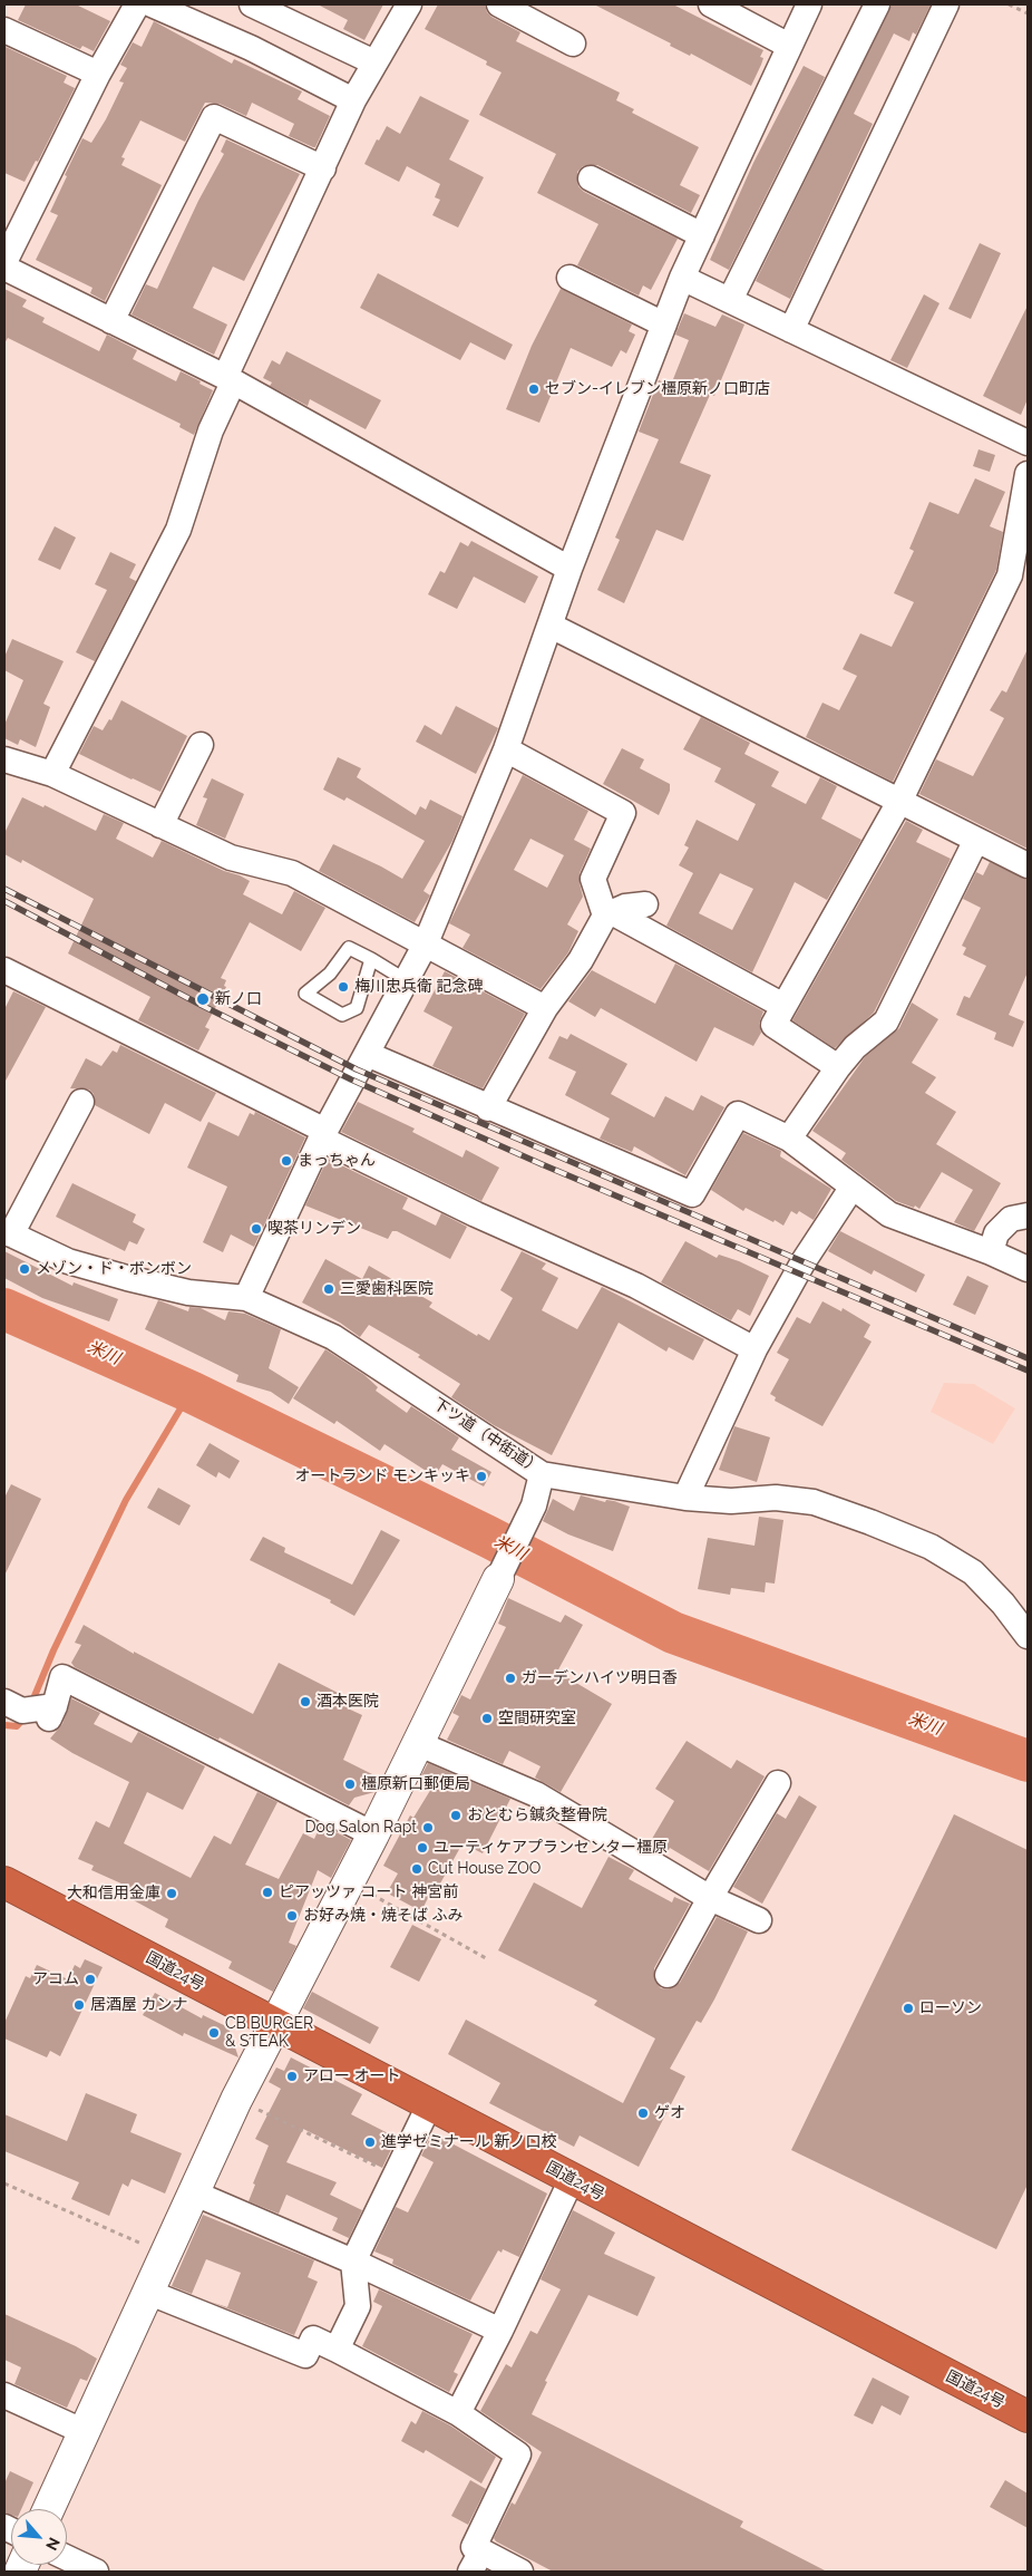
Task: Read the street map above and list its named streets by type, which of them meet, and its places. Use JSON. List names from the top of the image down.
{
  "streets": {
    "highway": ["国道24号"],
    "street": ["下ツ道（中街道）"]
  },
  "water": ["米川"],
  "places": [
    "セブン-イレブン橿原新ノ口町店",
    "梅川忠兵衛 記念碑",
    "新ノ口",
    "まっちゃん",
    "喫茶リンデン",
    "メゾン・ド・ボンボン",
    "三愛歯科医院",
    "オートランド モンキッキ",
    "ガーデンハイツ明日香",
    "酒本医院",
    "空間研究室",
    "橿原新口郵便局",
    "おとむら鍼灸整骨院",
    "Dog Salon Rapt",
    "ユーティケアプランセンター橿原",
    "Cut House ZOO",
    "ピアッツァ コート 神宮前",
    "大和信用金庫",
    "お好み焼・焼そば ふみ",
    "アコム",
    "居酒屋 カンナ",
    "ローソン",
    "CB BURGER & STEAK",
    "アロー オート",
    "ゲオ",
    "進学ゼミナール 新ノ口校"
  ],
  "north": "bottom right"
}
